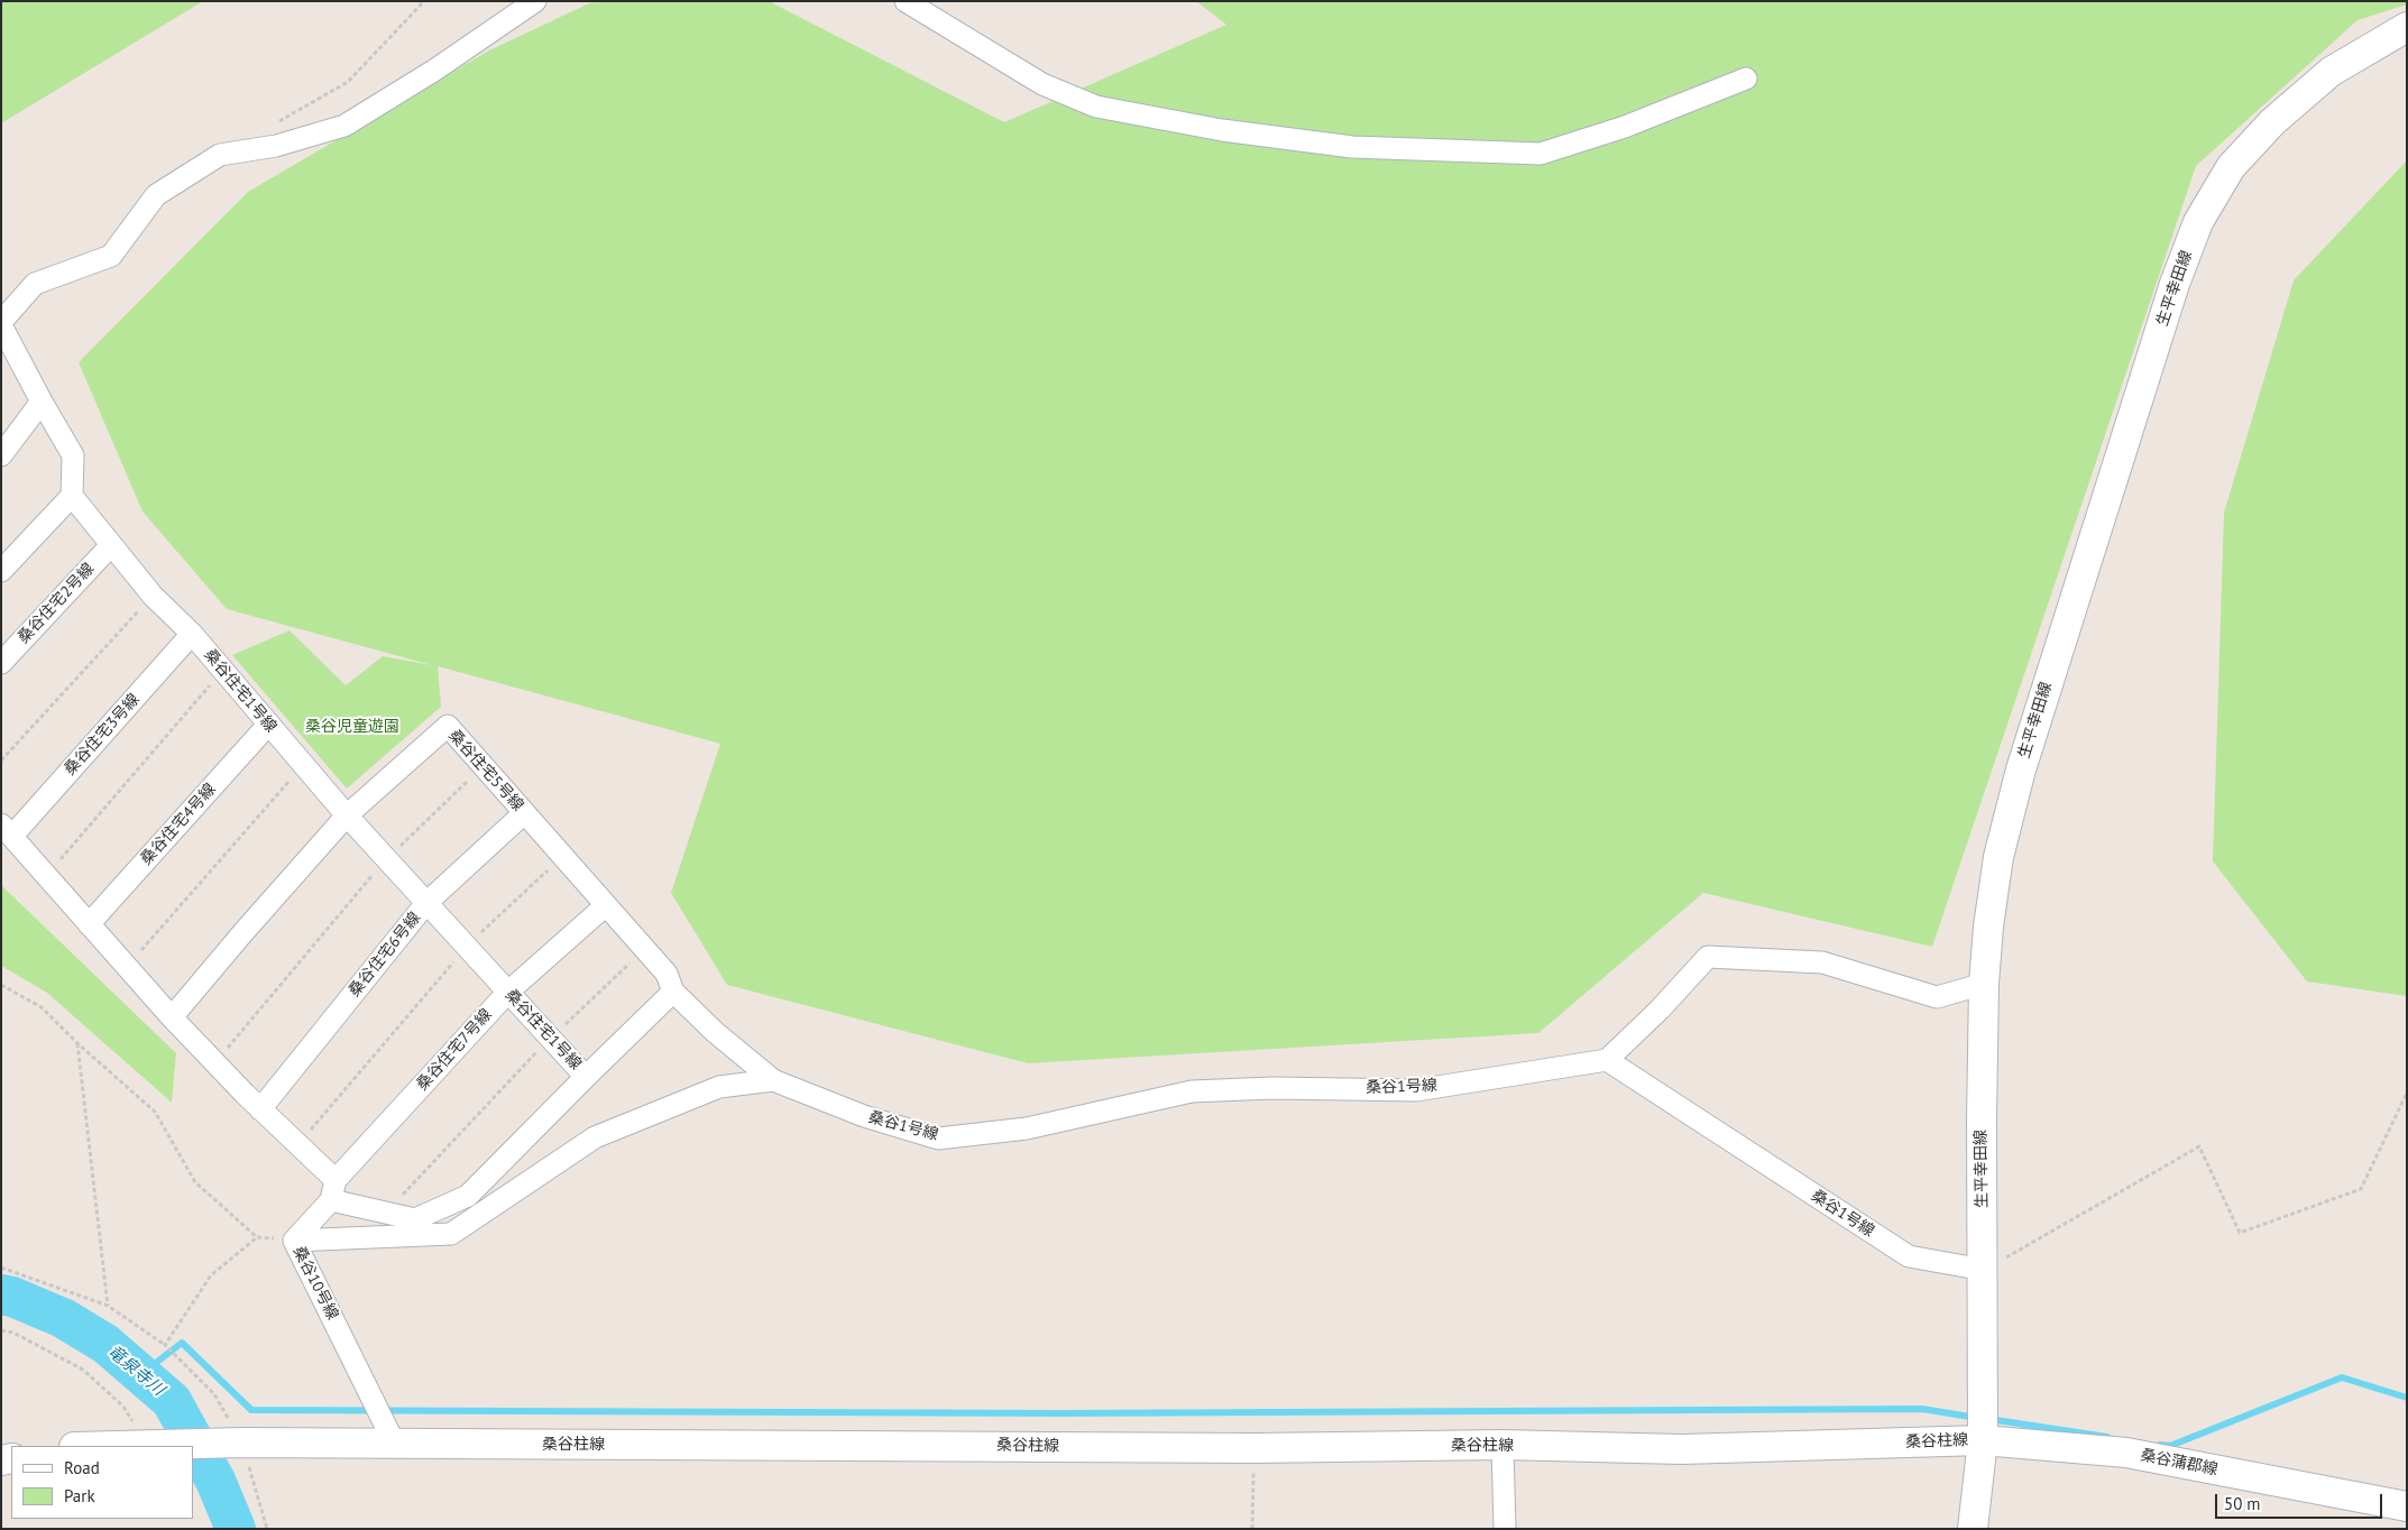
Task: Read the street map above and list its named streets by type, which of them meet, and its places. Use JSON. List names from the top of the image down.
{
  "streets": {
    "main road": ["生平幸田線", "桑谷柱線", "桑谷蒲郡線"],
    "street": [
      "桑谷住宅2号線",
      "桑谷住宅1号線",
      "桑谷住宅3号線",
      "桑谷住宅5号線",
      "桑谷住宅4号線",
      "桑谷住宅6号線",
      "桑谷住宅7号線",
      "桑谷1号線",
      "桑谷10号線"
    ]
  },
  "crossings": [
    ["生平幸田線", "桑谷1号線"],
    ["生平幸田線", "桑谷柱線"],
    ["生平幸田線", "桑谷蒲郡線"],
    ["桑谷住宅2号線", "桑谷住宅1号線"],
    ["桑谷住宅1号線", "桑谷住宅3号線"],
    ["桑谷住宅1号線", "桑谷住宅5号線"],
    ["桑谷住宅1号線", "桑谷住宅4号線"],
    ["桑谷住宅1号線", "桑谷住宅6号線"],
    ["桑谷住宅1号線", "桑谷住宅7号線"],
    ["桑谷住宅5号線", "桑谷住宅6号線"],
    ["桑谷住宅5号線", "桑谷住宅7号線"],
    ["桑谷住宅5号線", "桑谷1号線"],
    ["桑谷住宅7号線", "桑谷10号線"],
    ["桑谷10号線", "桑谷柱線"],
    ["桑谷柱線", "桑谷蒲郡線"]
  ],
  "water": ["竜泉寺川"],
  "parks": ["桑谷児童遊園"],
  "legend": ["Road", "Park"],
  "scale_bar": "50 m"
}
